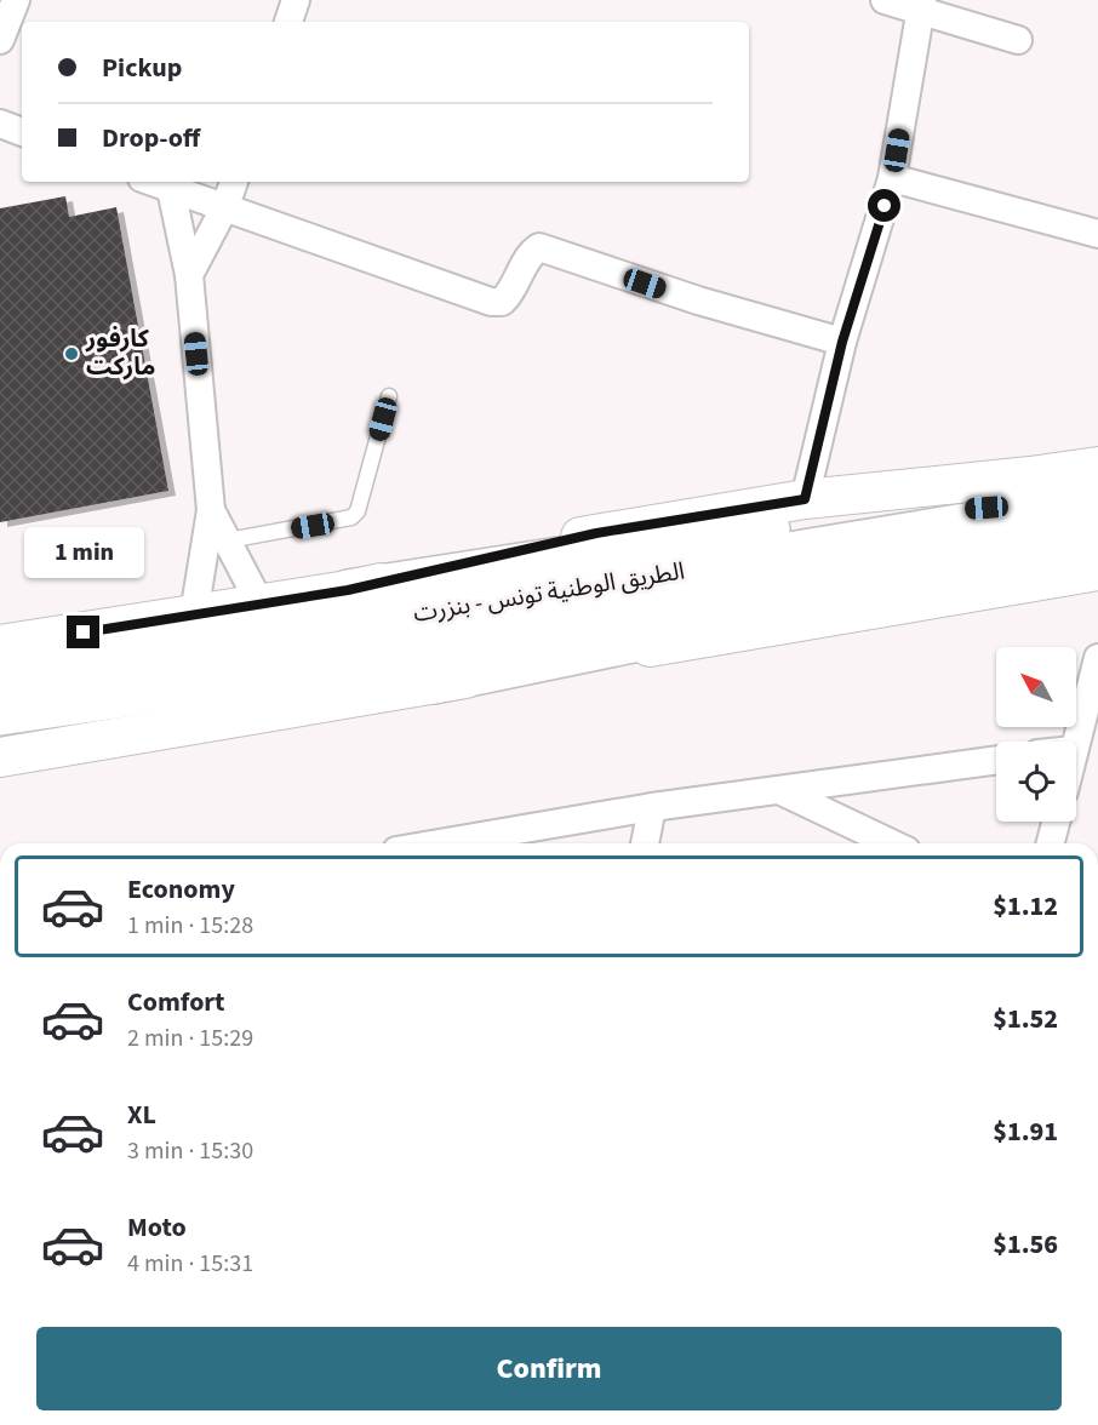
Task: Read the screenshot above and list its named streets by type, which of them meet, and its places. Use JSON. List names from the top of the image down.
{
  "streets": {
    "highway": ["الطريق الوطنية تونس - بنزرت"]
  },
  "places": ["كارفور ماركت"],
  "north": "top left",
  "page": {
    "banner": ["Pickup", "Drop-off"],
    "bubble": "1 min",
    "list": [
      {
        "name": "Economy",
        "note": "1 min · 15:28",
        "value": "$1.12"
      },
      {
        "name": "Comfort",
        "note": "2 min · 15:29",
        "value": "$1.52"
      },
      {
        "name": "XL",
        "note": "3 min · 15:30",
        "value": "$1.91"
      },
      {
        "name": "Moto",
        "note": "4 min · 15:31",
        "value": "$1.56"
      }
    ],
    "buttons": "Confirm"
  }
}
